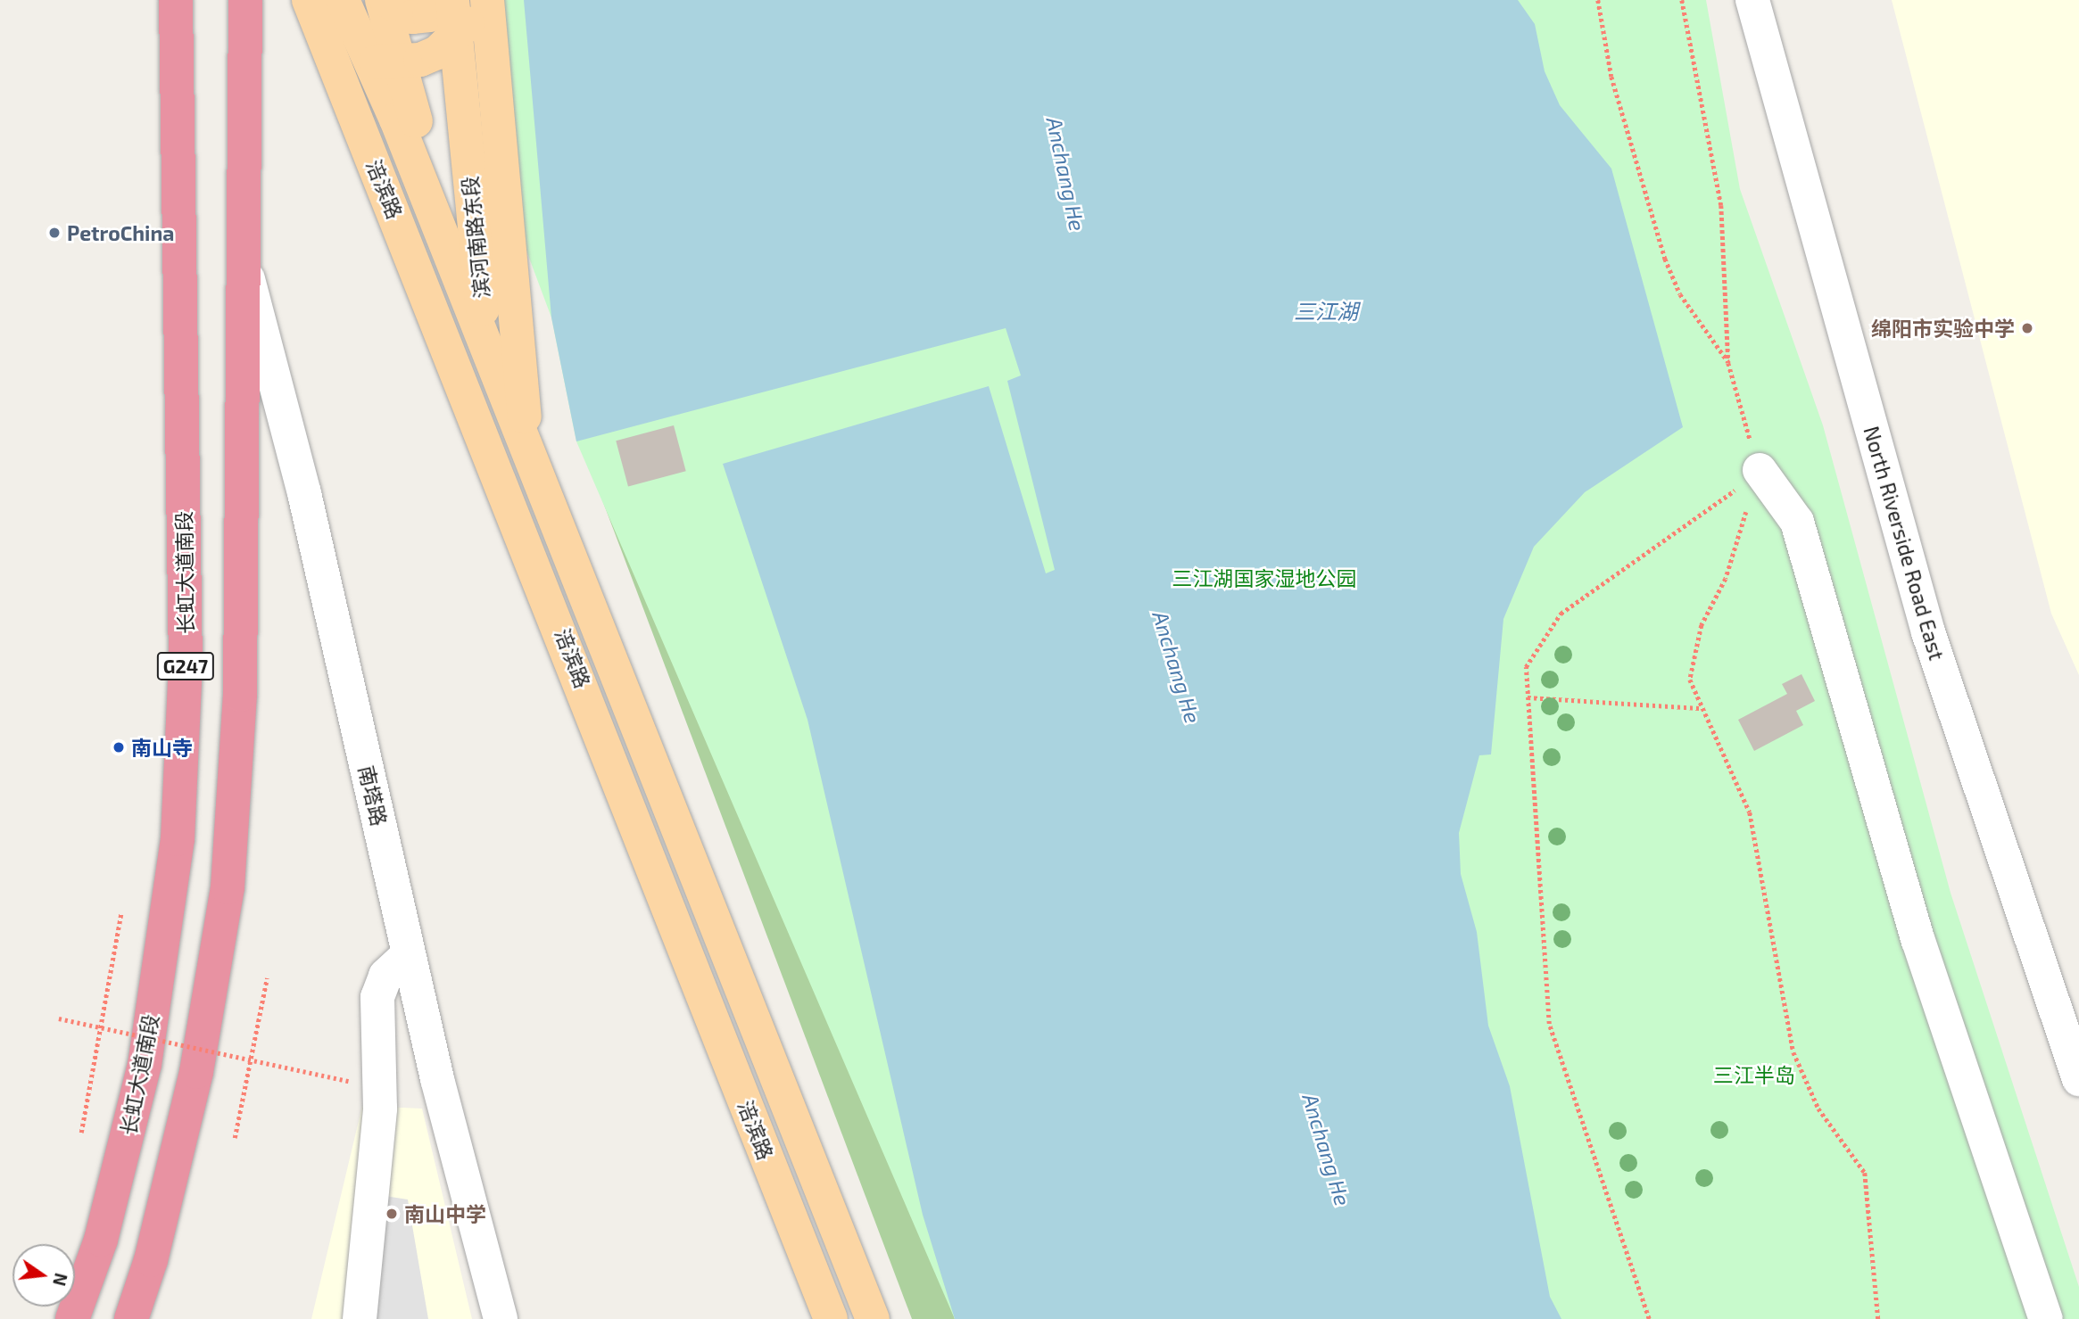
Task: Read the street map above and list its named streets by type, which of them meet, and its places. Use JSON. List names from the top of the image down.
{
  "streets": {
    "highway": ["长虹大道南段", "G247"],
    "main road": ["涪滨路", "滨河南路东段"],
    "street": ["North Riverside Road East", "南塔路"]
  },
  "crossings": [
    ["涪滨路", "滨河南路东段"],
    ["G247", "南塔路"]
  ],
  "water": ["Anchang He", "三江湖"],
  "parks": ["三江湖国家湿地公园", "三江半岛"],
  "places": [
    "PetroChina",
    "绵阳市实验中学",
    "南山寺",
    "南山中学"
  ],
  "north": "right"
}
